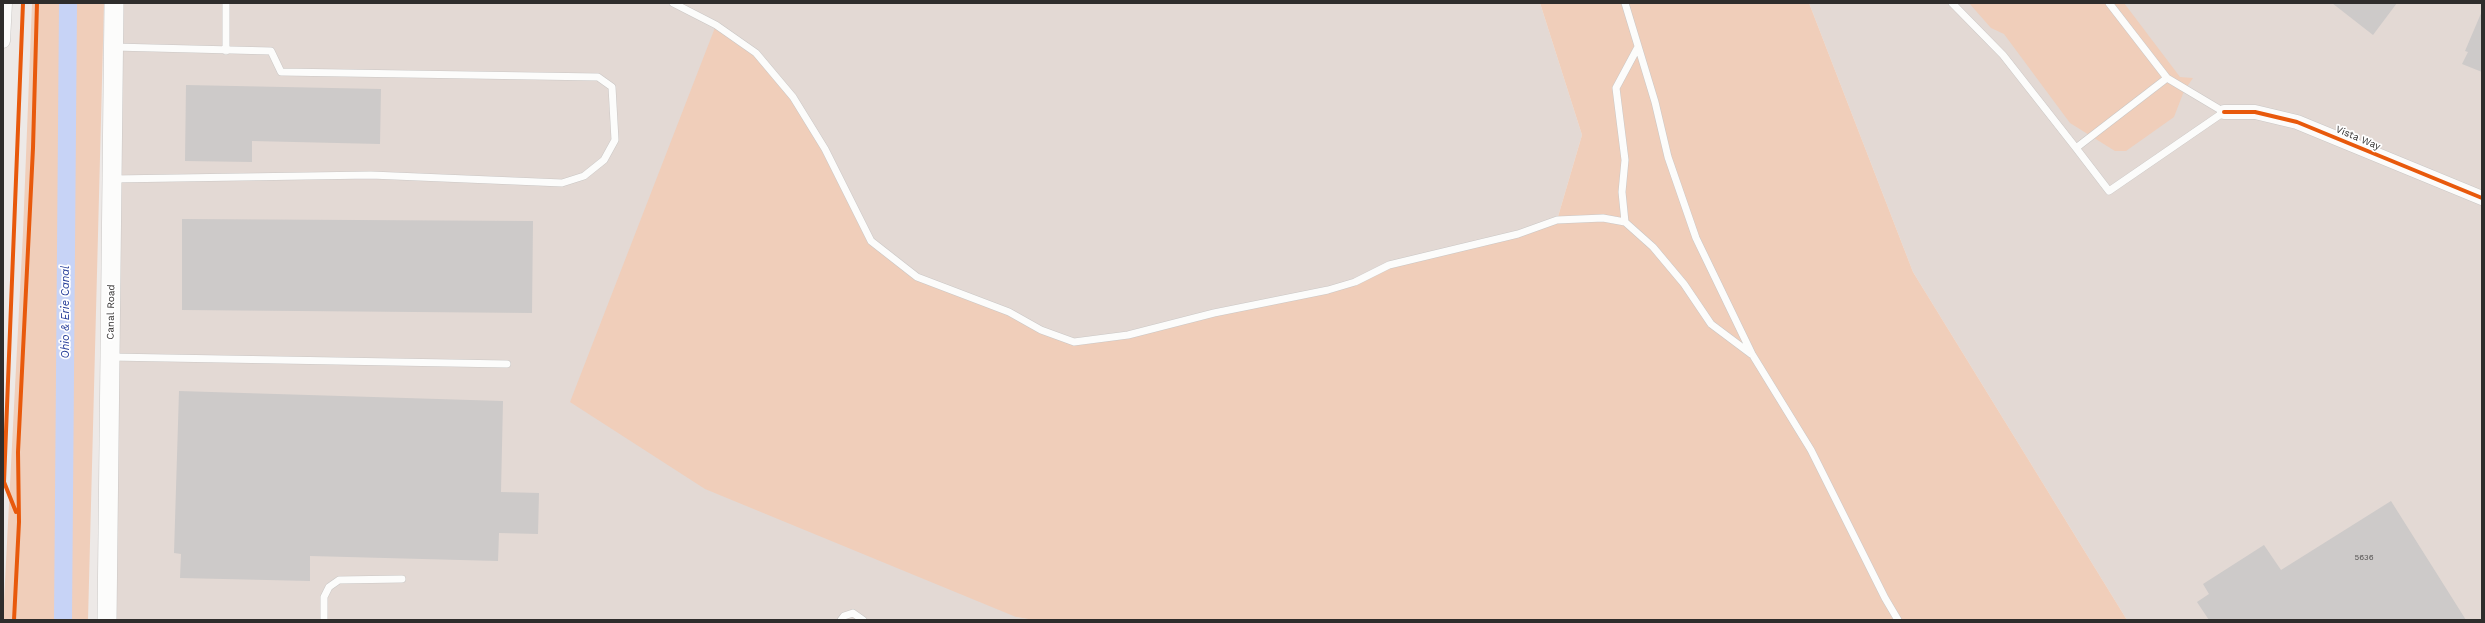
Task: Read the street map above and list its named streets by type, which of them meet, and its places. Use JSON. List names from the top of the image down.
{
  "streets": {
    "main road": ["Canal Road"],
    "street": ["Vista Way"]
  },
  "water": ["Ohio & Erie Canal"],
  "house_numbers": ["5636"]
}
